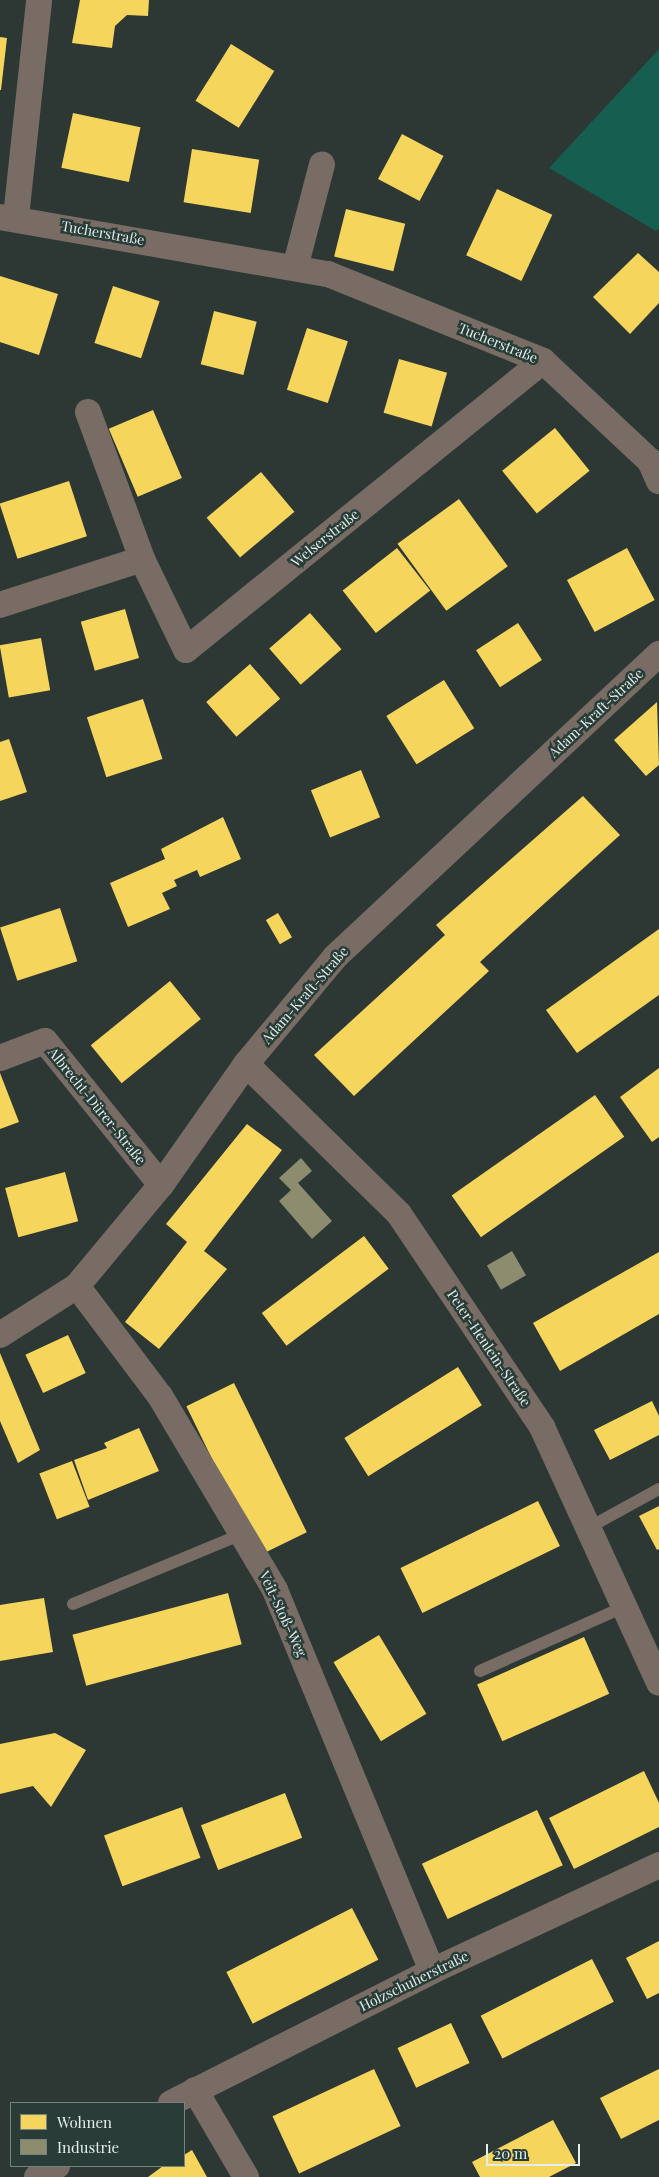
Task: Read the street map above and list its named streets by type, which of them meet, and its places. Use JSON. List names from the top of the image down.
{
  "streets": {
    "street": [
      "Tucherstraße",
      "Welserstraße",
      "Adam-Kraft-Straße",
      "Albrecht-Dürer-Straße",
      "Peter-Henlein-Straße",
      "Veit-Stoß-Weg",
      "Holzschuherstraße"
    ]
  },
  "crossings": [
    ["Tucherstraße", "Welserstraße"],
    ["Adam-Kraft-Straße", "Albrecht-Dürer-Straße"],
    ["Adam-Kraft-Straße", "Peter-Henlein-Straße"],
    ["Adam-Kraft-Straße", "Veit-Stoß-Weg"],
    ["Veit-Stoß-Weg", "Holzschuherstraße"]
  ],
  "legend": ["Wohnen", "Industrie"],
  "scale_bar": "20 m"
}
